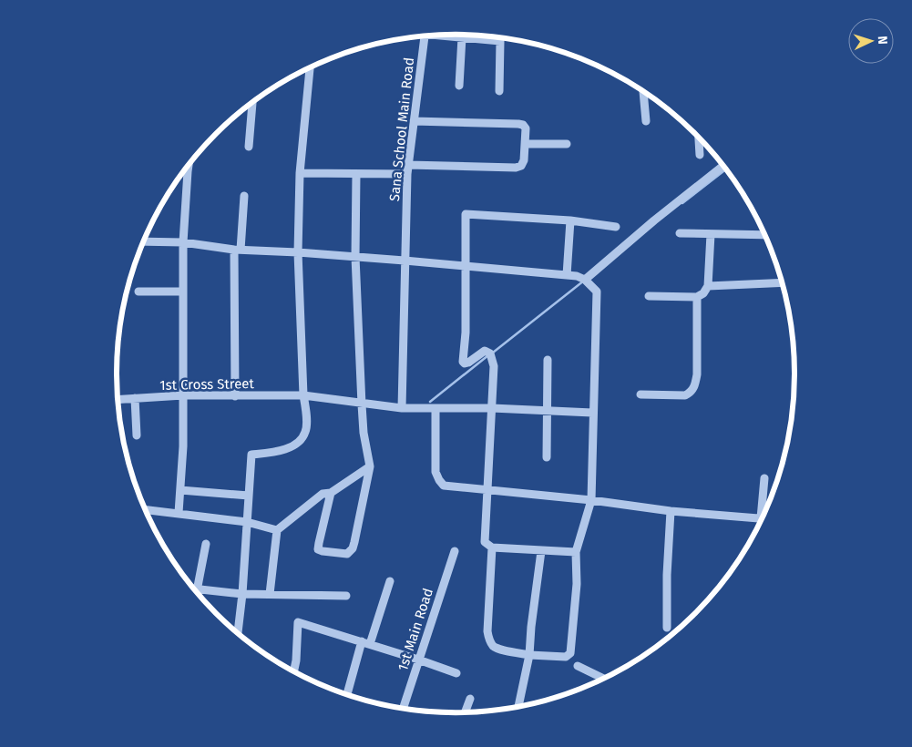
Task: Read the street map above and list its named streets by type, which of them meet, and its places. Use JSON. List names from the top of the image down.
{
  "streets": {
    "street": ["Sana School Main Road", "1st Cross Street", "1st Main Road"]
  },
  "north": "right"
}
